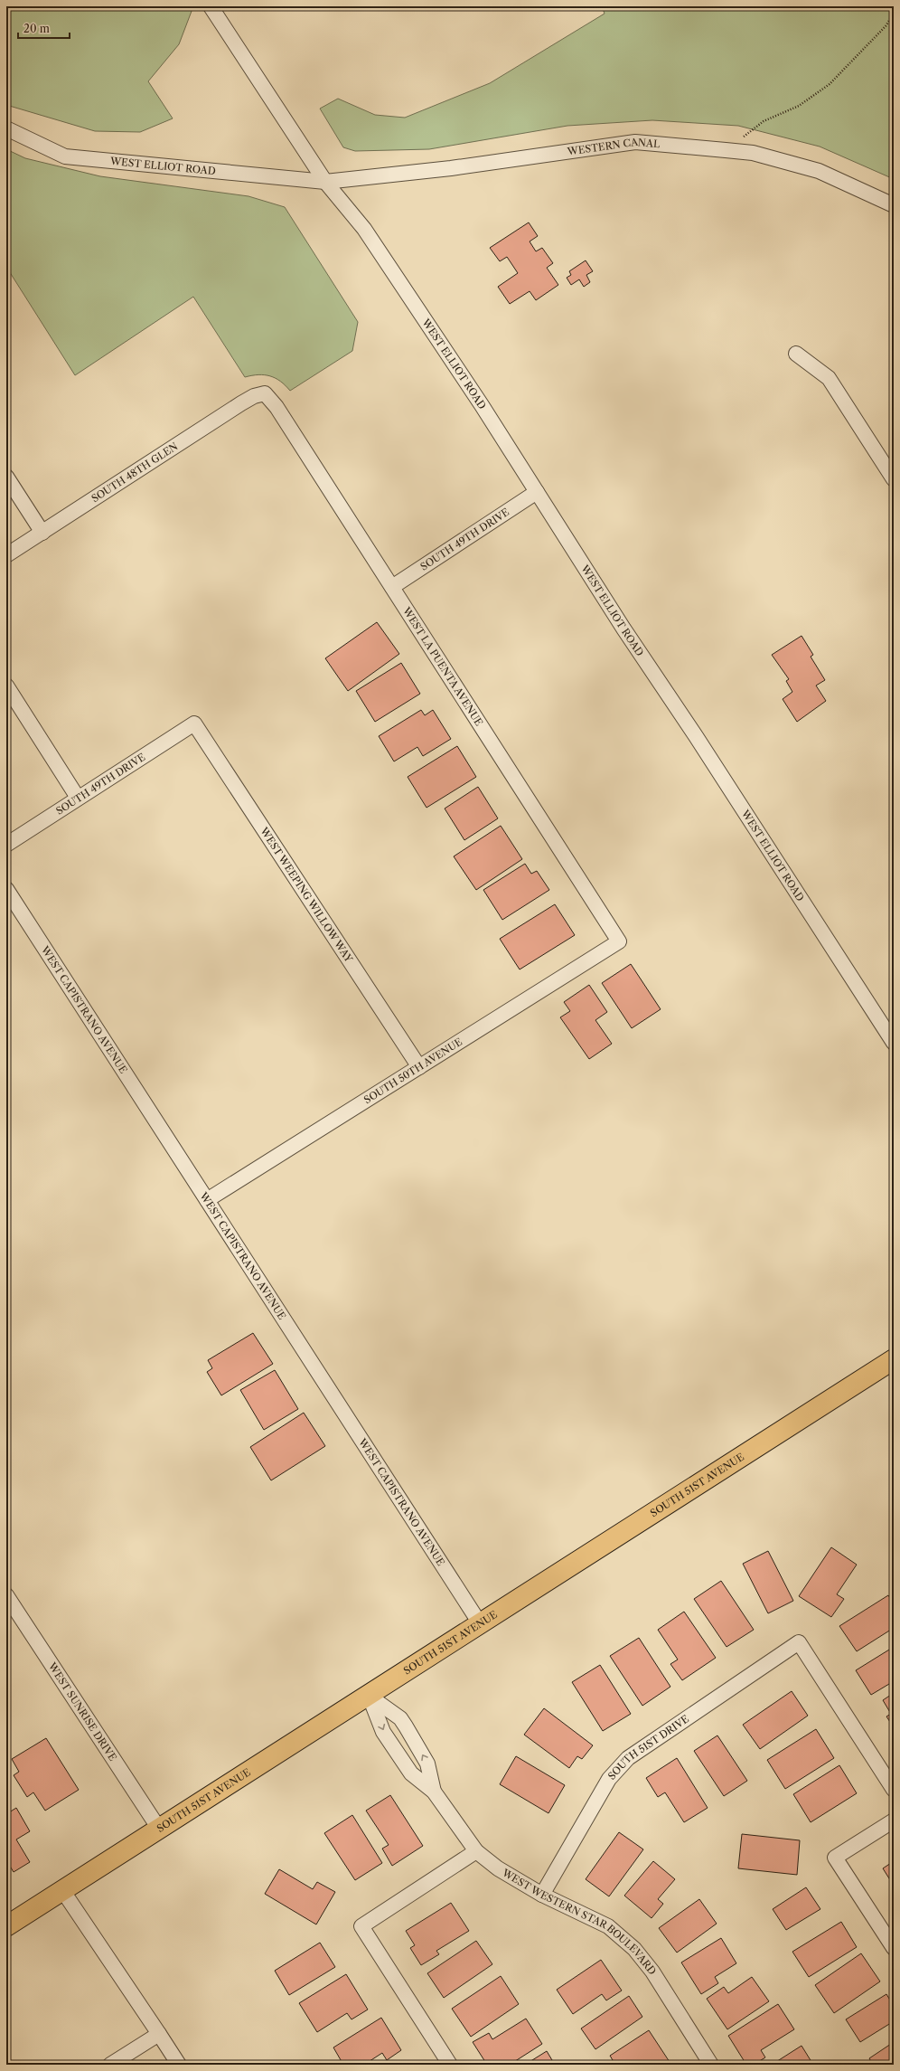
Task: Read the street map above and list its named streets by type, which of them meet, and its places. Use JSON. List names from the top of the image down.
{
  "streets": {
    "main road": ["SOUTH 51ST AVENUE"],
    "street": [
      "WESTERN CANAL",
      "WEST ELLIOT ROAD",
      "SOUTH 48TH GLEN",
      "SOUTH 49TH DRIVE",
      "WEST LA PUENTA AVENUE",
      "WEST WEEPING WILLOW WAY",
      "WEST CAPISTRANO AVENUE",
      "SOUTH 50TH AVENUE",
      "WEST SUNRISE DRIVE",
      "SOUTH 51ST DRIVE",
      "WEST WESTERN STAR BOULEVARD"
    ]
  },
  "crossings": [
    ["WESTERN CANAL", "WEST ELLIOT ROAD"],
    ["WEST ELLIOT ROAD", "SOUTH 49TH DRIVE"],
    ["SOUTH 48TH GLEN", "WEST LA PUENTA AVENUE"],
    ["SOUTH 49TH DRIVE", "WEST LA PUENTA AVENUE"],
    ["SOUTH 49TH DRIVE", "WEST WEEPING WILLOW WAY"],
    ["WEST LA PUENTA AVENUE", "SOUTH 50TH AVENUE"],
    ["WEST WEEPING WILLOW WAY", "SOUTH 50TH AVENUE"],
    ["WEST CAPISTRANO AVENUE", "SOUTH 50TH AVENUE"],
    ["WEST CAPISTRANO AVENUE", "SOUTH 51ST AVENUE"],
    ["SOUTH 51ST AVENUE", "WEST SUNRISE DRIVE"],
    ["SOUTH 51ST AVENUE", "WEST WESTERN STAR BOULEVARD"],
    ["SOUTH 51ST DRIVE", "WEST WESTERN STAR BOULEVARD"]
  ],
  "scale_bar": "20 m"
}
